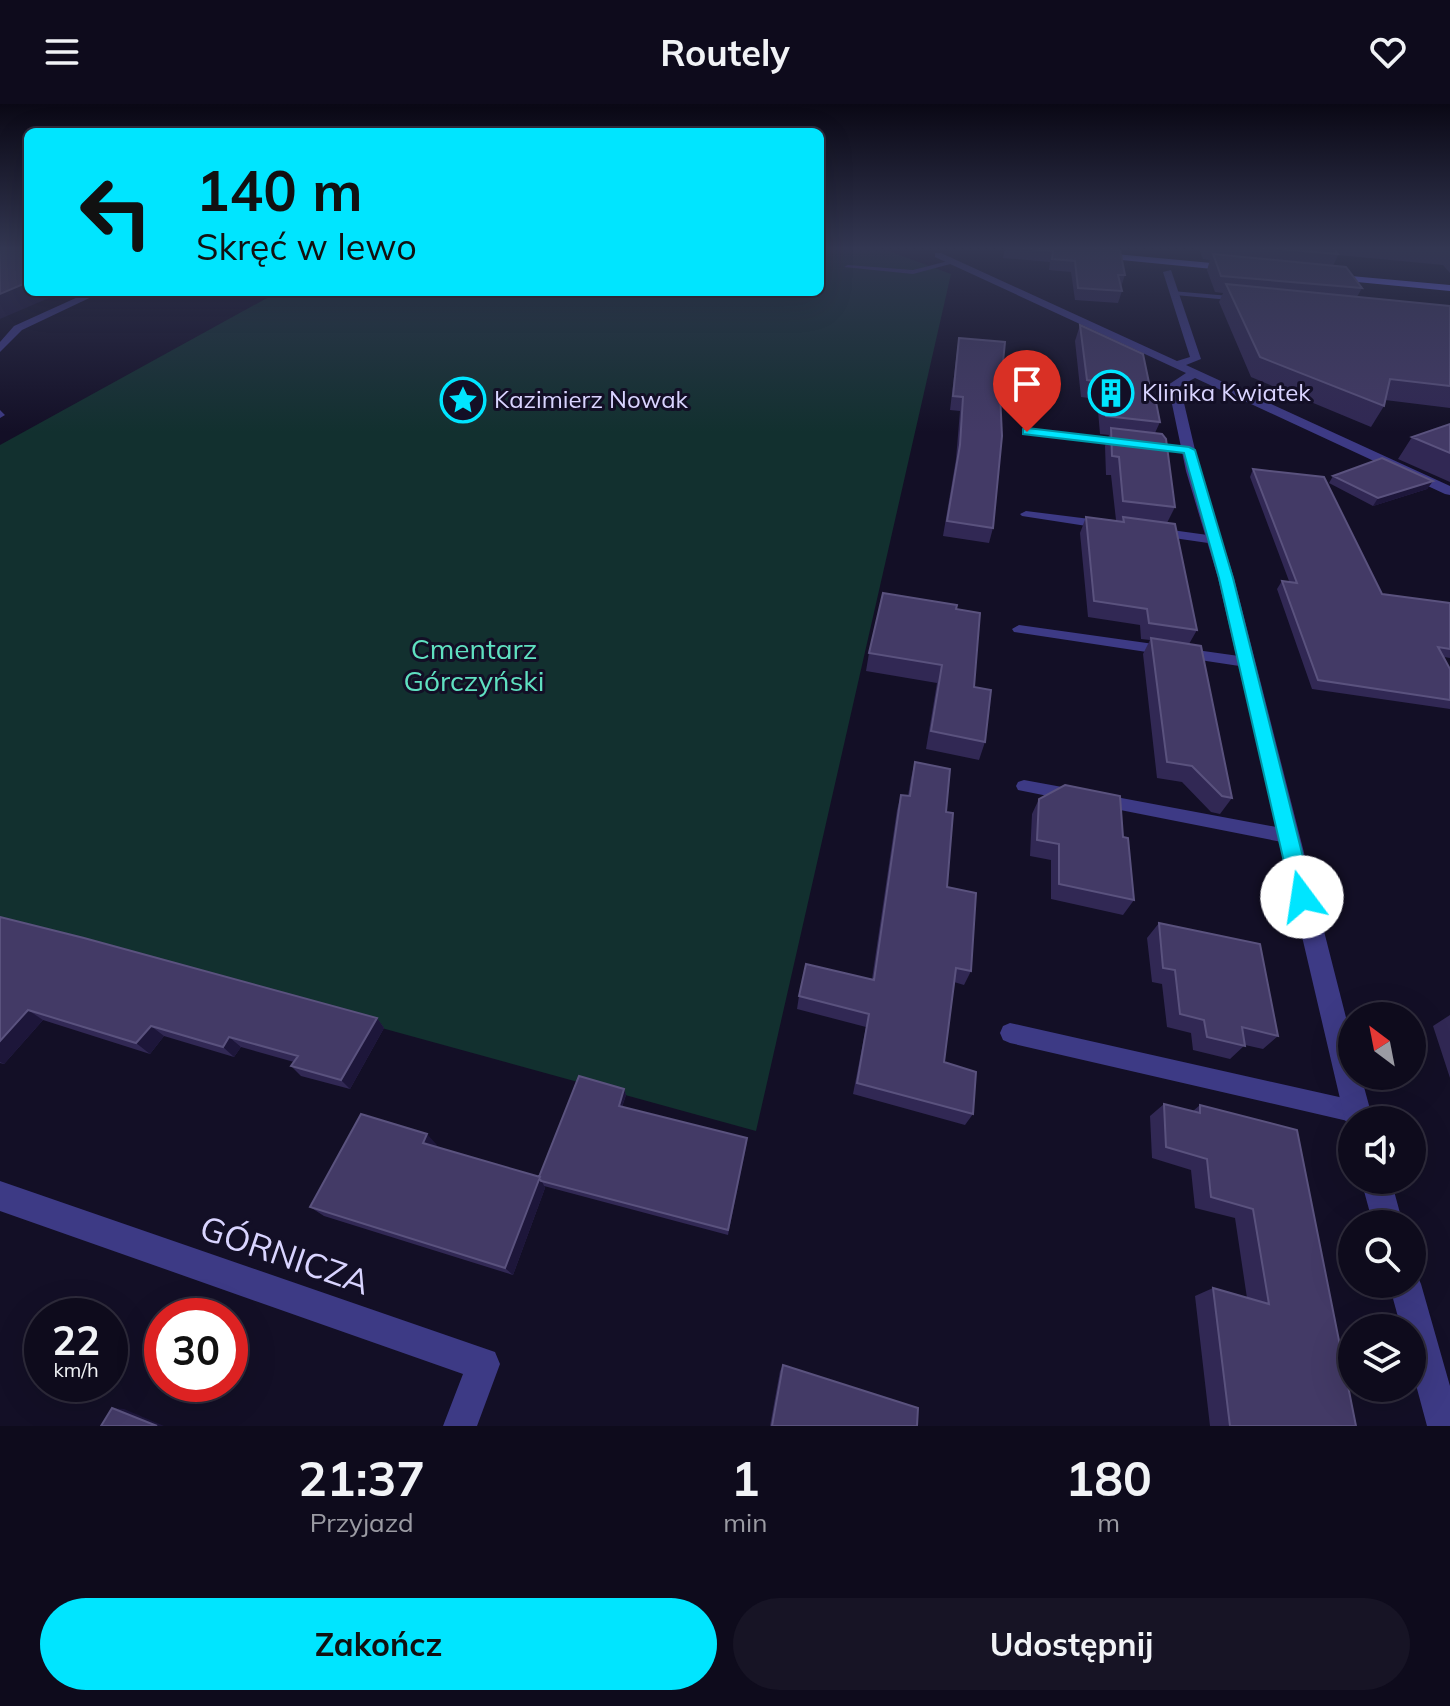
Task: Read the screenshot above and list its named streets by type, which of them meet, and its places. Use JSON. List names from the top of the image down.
{
  "streets": {
    "street": ["GÓRNICZA"]
  },
  "parks": ["Cmentarz Górczyński"],
  "places": {
    "building": ["Klinika Kwiatek"],
    "place": ["Kazimierz Nowak"]
  },
  "north": "top left",
  "page": {
    "header": "Routely",
    "turn": ["140 m", "Skręć w lewo"],
    "speed": "22 km/h",
    "limit": "30",
    "eta": [
      "21:37",
      "Przyjazd",
      "1",
      "min",
      "180",
      "m"
    ],
    "buttons": ["Zakończ", "Udostępnij"]
  }
}
